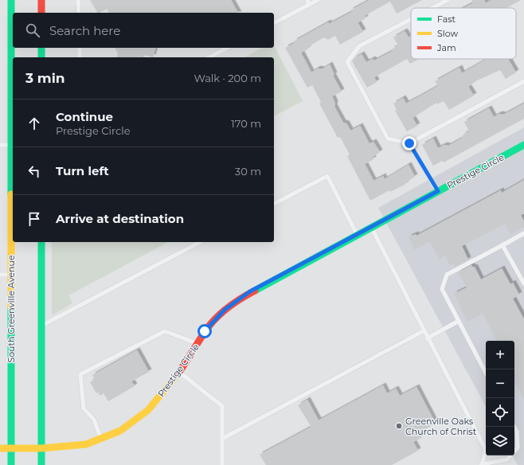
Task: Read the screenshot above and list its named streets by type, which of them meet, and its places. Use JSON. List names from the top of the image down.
{
  "streets": {
    "main road": ["Prestige Circle", "South Greenville Avenue"]
  },
  "crossings": [
    ["Prestige Circle", "South Greenville Avenue"]
  ],
  "places": ["Greenville Oaks Church of Christ"],
  "legend": ["Fast", "Slow", "Jam"],
  "page": {
    "search": "Search here",
    "heading": ["3 min", "Walk · 200 m"],
    "list": [
      ["Continue", "Prestige Circle", "170 m"],
      ["Turn left", "30 m"],
      "Arrive at destination"
    ],
    "map_buttons": ["+", "−"]
  }
}
